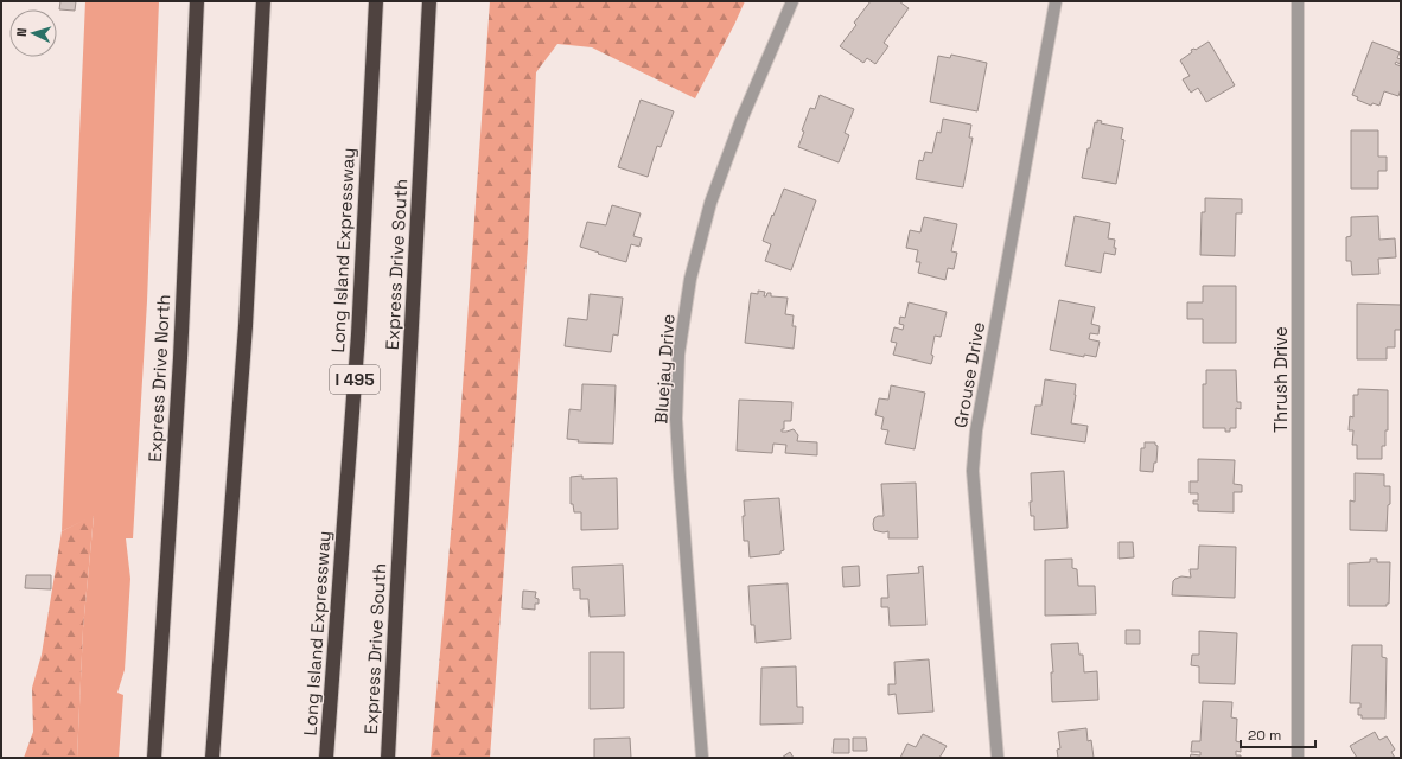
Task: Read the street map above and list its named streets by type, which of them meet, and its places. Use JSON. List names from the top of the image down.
{
  "streets": {
    "highway": [
      "Long Island Expressway",
      "Express Drive South",
      "Express Drive North",
      "I 495"
    ],
    "street": ["Bluejay Drive", "Grouse Drive", "Thrush Drive"]
  },
  "scale_bar": "20 m",
  "north": "left"
}
